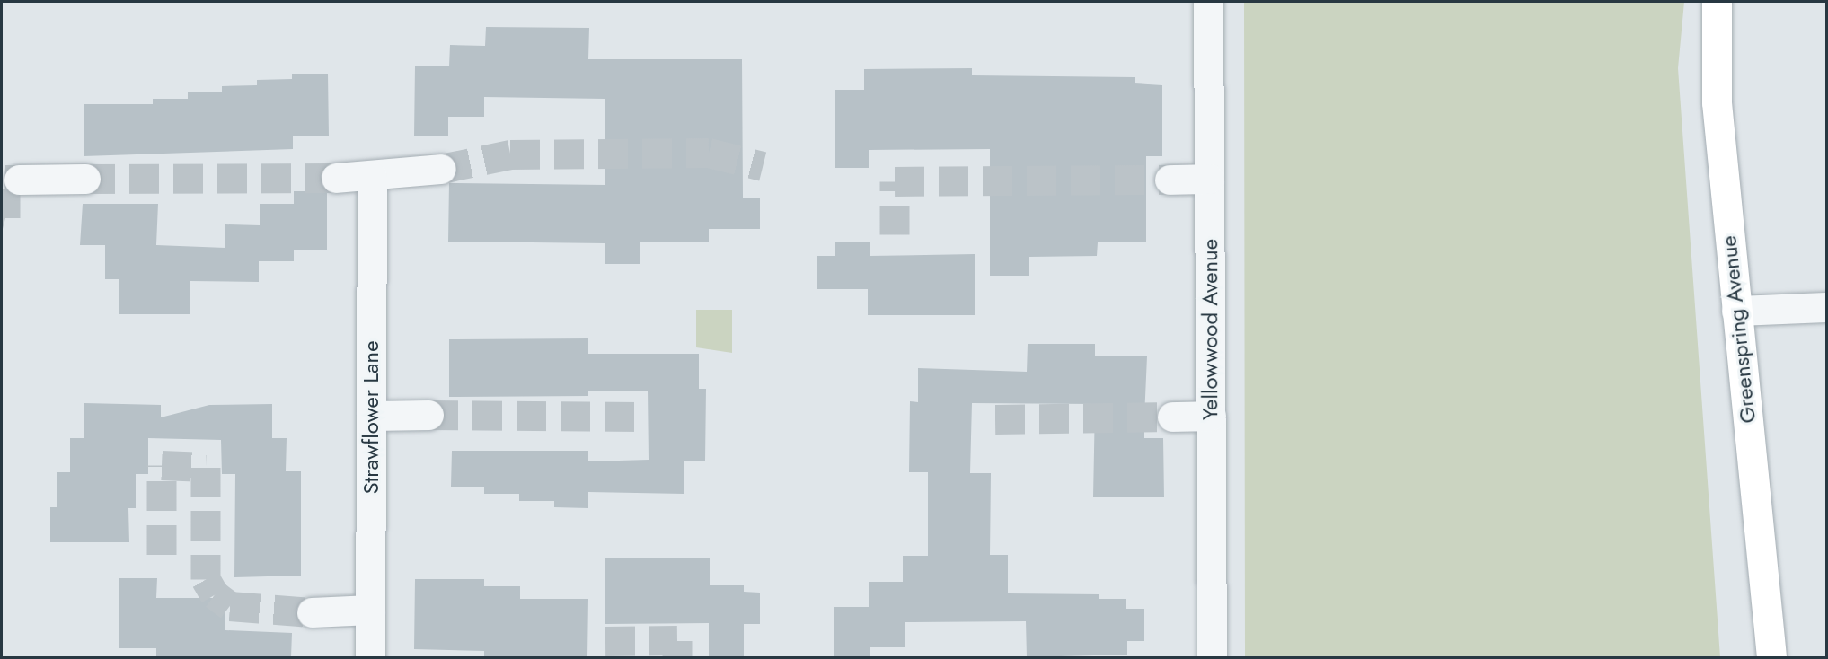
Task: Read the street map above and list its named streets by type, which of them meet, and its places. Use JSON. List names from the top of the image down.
{
  "streets": {
    "main road": ["Greenspring Avenue"],
    "street": ["Yellowwood Avenue", "Strawflower Lane"]
  }
}
